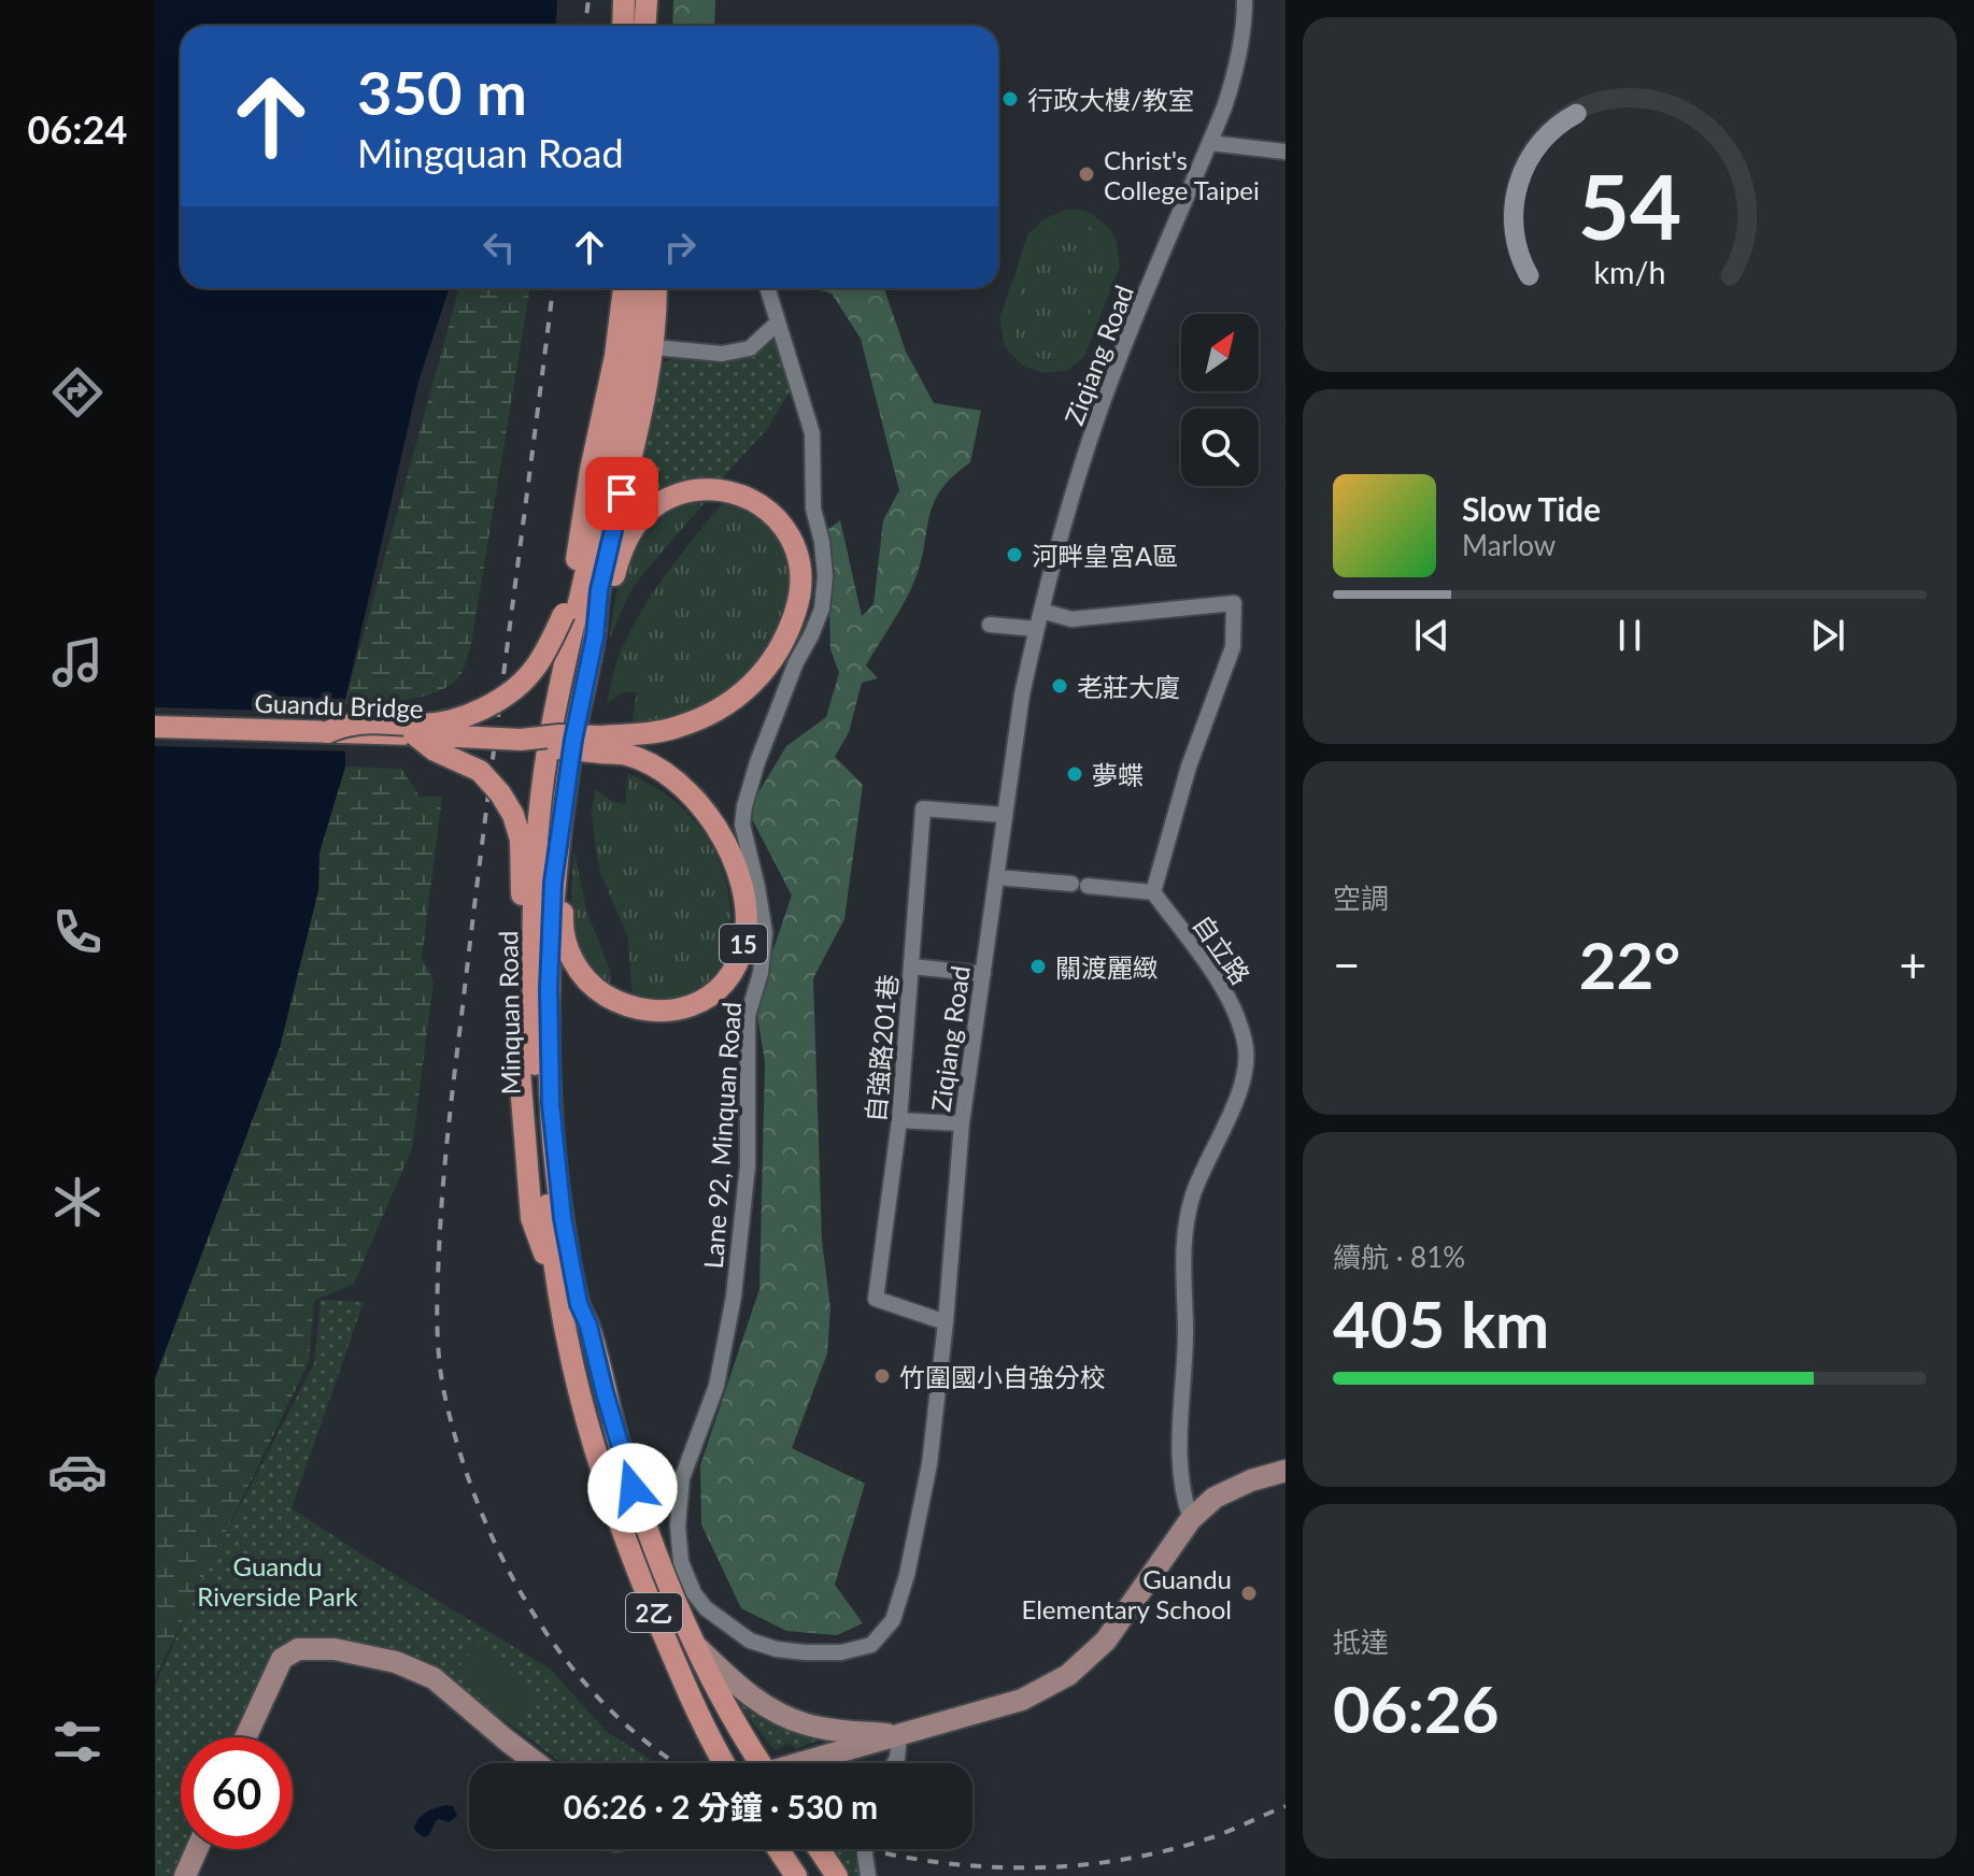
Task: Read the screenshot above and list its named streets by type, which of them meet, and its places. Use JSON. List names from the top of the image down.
{
  "streets": {
    "main road": [
      "Guandu Bridge",
      "15",
      "Minquan Road",
      "2乙"
    ],
    "street": [
      "Ziqiang Road",
      "自立路",
      "自強路201巷",
      "Lane 92, Minquan Road"
    ]
  },
  "crossings": [
    ["Ziqiang Road", "自強路201巷"],
    ["Ziqiang Road", "Lane 92, Minquan Road"],
    ["Guandu Bridge", "Minquan Road"],
    ["Guandu Bridge", "2乙"],
    ["Minquan Road", "2乙"]
  ],
  "parks": ["Guandu Riverside Park"],
  "places": [
    "行政大樓/教室",
    "Christ's College Taipei",
    "河畔皇宮A區",
    "老莊大廈",
    "夢蝶",
    "關渡麗緻",
    "竹圍國小自強分校",
    "Guandu Elementary School"
  ],
  "north": "top right",
  "page": {
    "tabs": "06:24",
    "turn": ["350 m", "Mingquan Road"],
    "song": ["Slow Tide", "Marlow"],
    "tile": [
      "空調",
      ["續航 · 81%", "405 km"],
      ["抵達", "06:26"]
    ],
    "heat": ["−", "22°", "+"],
    "limit": "60",
    "trip": "06:26 · 2 分鐘 · 530 m",
    "gauge": ["54", "km/h"]
  }
}
